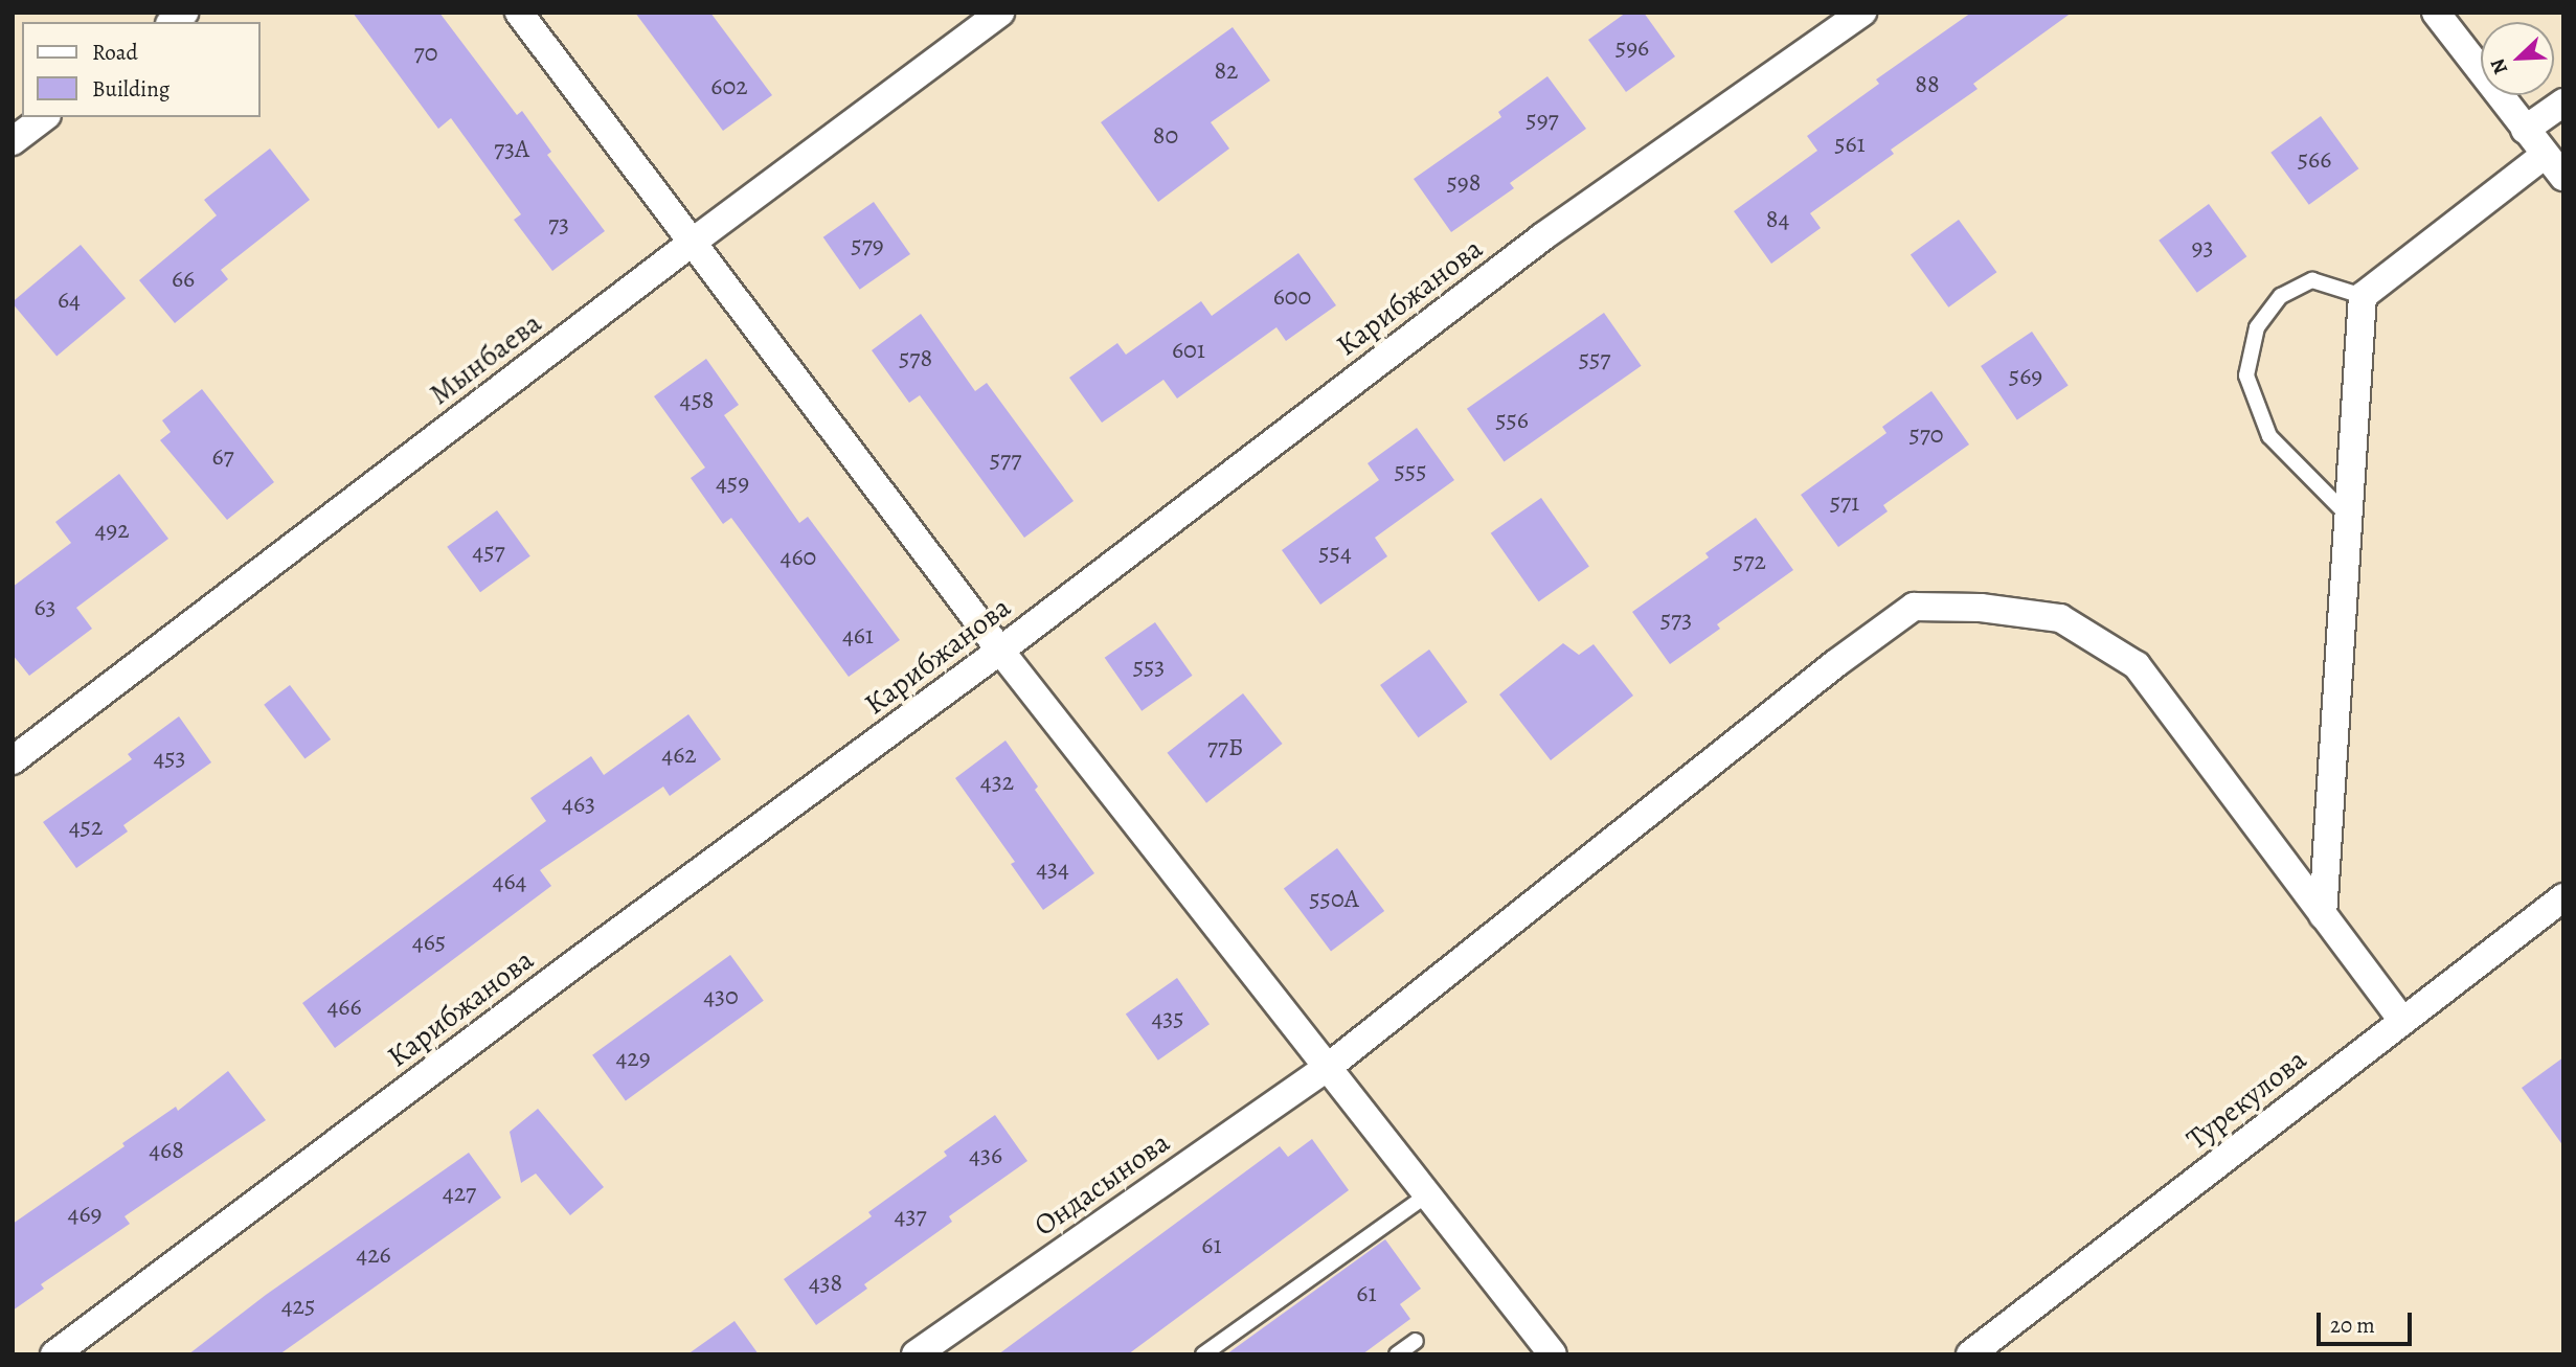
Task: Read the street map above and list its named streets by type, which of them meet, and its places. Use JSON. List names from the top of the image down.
{
  "streets": {
    "street": [
      "Карибжанова",
      "Мынбаева",
      "Турекулова",
      "Ондасынова"
    ]
  },
  "crossings": [
    ["Турекулова", "Ондасынова"]
  ],
  "house_numbers": [
    "596",
    "70",
    "82",
    "88",
    "602",
    "597",
    "80",
    "561",
    "73А",
    "566",
    "598",
    "84",
    "73",
    "579",
    "93",
    "66",
    "600",
    "64",
    "601",
    "578",
    "557",
    "569",
    "458",
    "556",
    "570",
    "67",
    "577",
    "555",
    "459",
    "571",
    "492",
    "457",
    "554",
    "460",
    "572",
    "63",
    "573",
    "461",
    "553",
    "77Б",
    "462",
    "453",
    "432",
    "463",
    "452",
    "434",
    "464",
    "550А",
    "465",
    "430",
    "466",
    "435",
    "429",
    "468",
    "436",
    "427",
    "469",
    "437",
    "61",
    "426",
    "438",
    "61",
    "425"
  ],
  "legend": ["Road", "Building"],
  "scale_bar": "20 m",
  "north": "bottom left"
}
